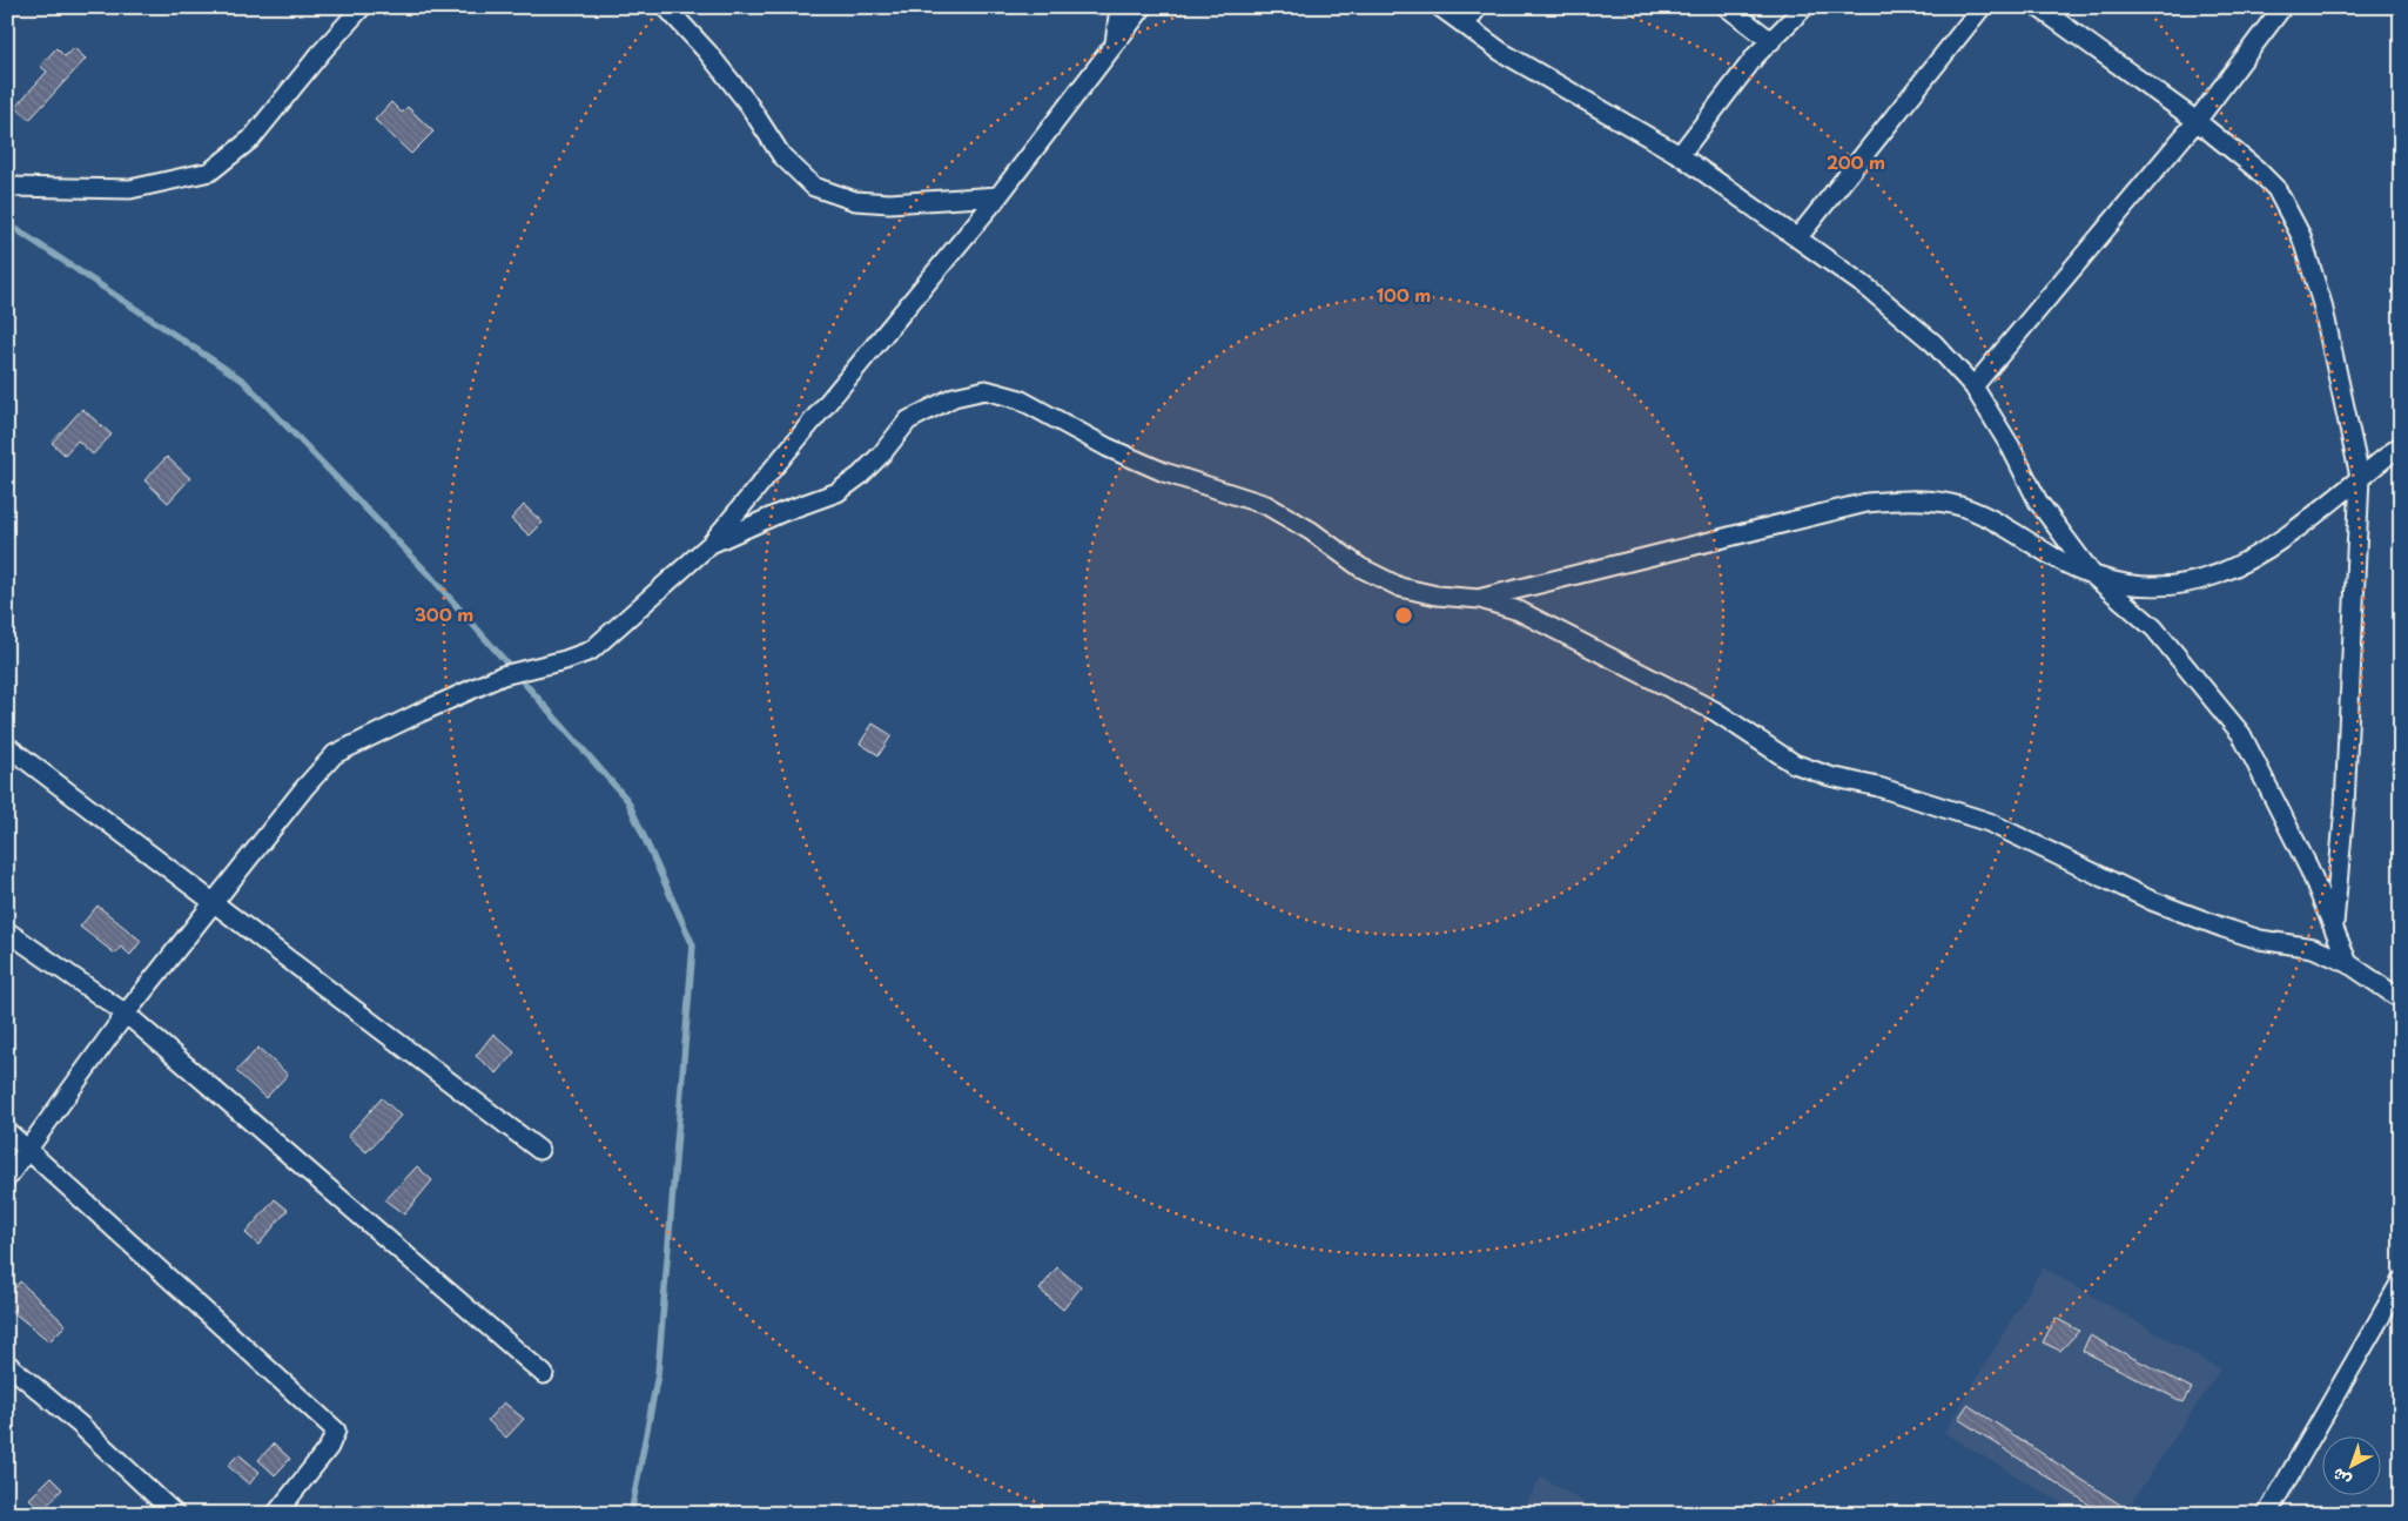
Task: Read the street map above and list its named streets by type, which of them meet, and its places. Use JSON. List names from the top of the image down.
{
  "north": "bottom left",
  "rings": ["200 m", "100 m", "300 m"]
}
